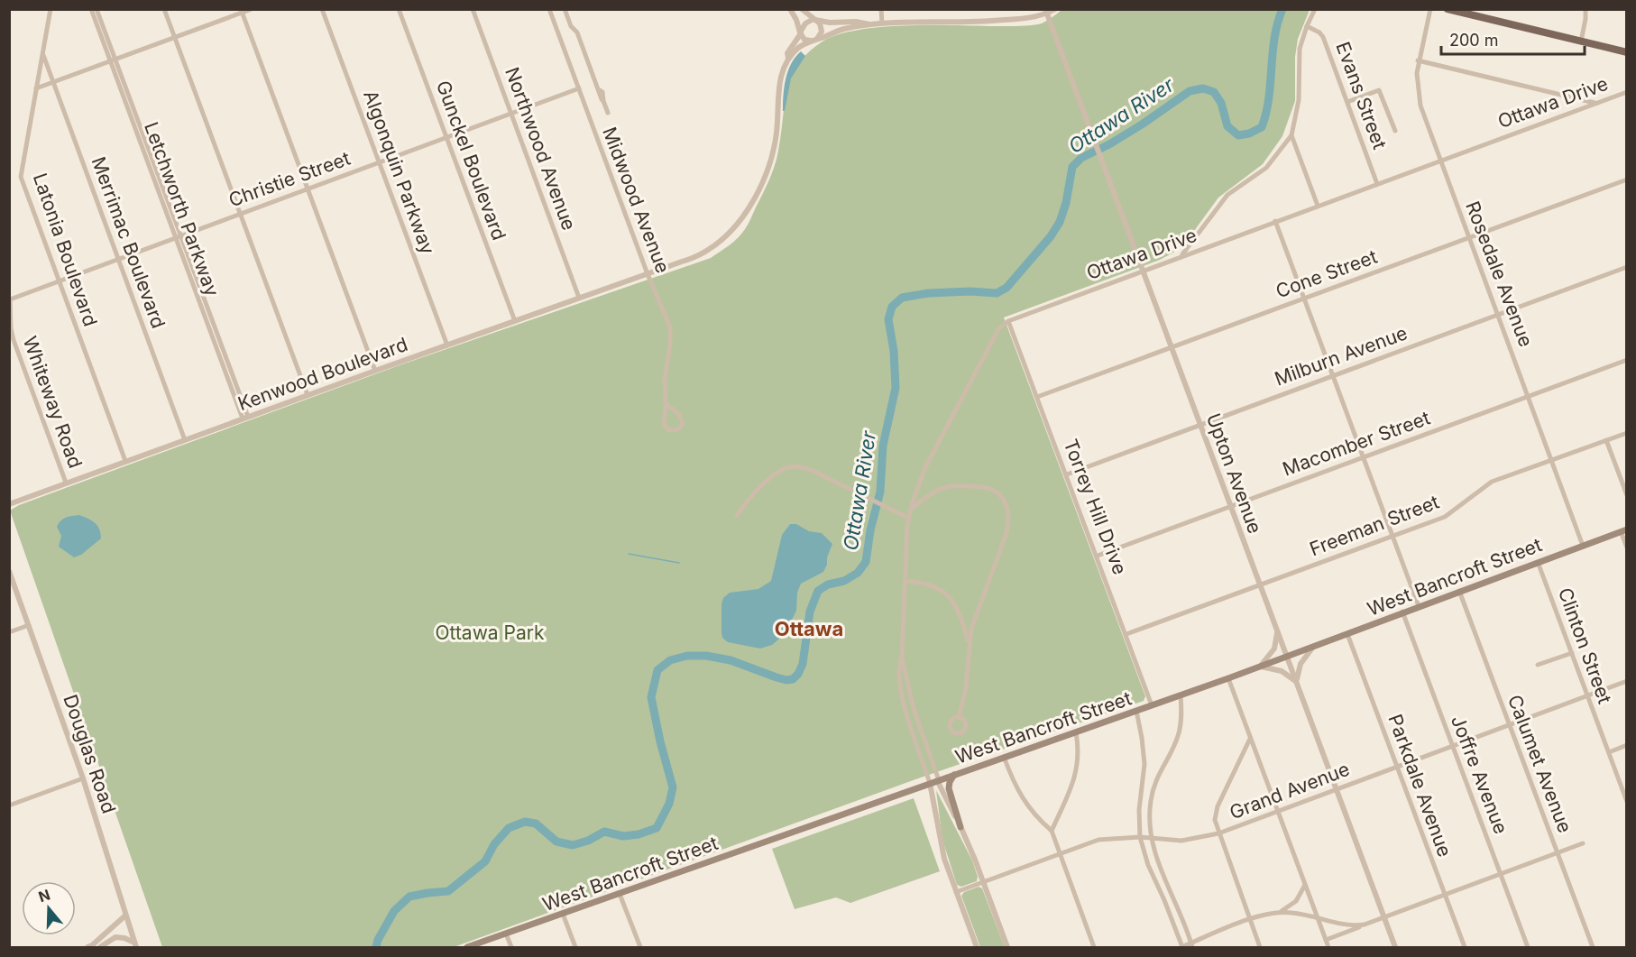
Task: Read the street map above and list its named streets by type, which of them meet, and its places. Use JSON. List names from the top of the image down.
{
  "streets": {
    "main road": ["West Bancroft Street"],
    "street": [
      "Evans Street",
      "Ottawa Drive",
      "Northwood Avenue",
      "Gunckel Boulevard",
      "Algonquin Parkway",
      "Christie Street",
      "Midwood Avenue",
      "Letchworth Parkway",
      "Merrimac Boulevard",
      "Latonia Boulevard",
      "Cone Street",
      "Rosedale Avenue",
      "Milburn Avenue",
      "Kenwood Boulevard",
      "Whiteway Road",
      "Macomber Street",
      "Upton Avenue",
      "Torrey Hill Drive",
      "Freeman Street",
      "Clinton Street",
      "Douglas Road",
      "Calumet Avenue",
      "Joffre Avenue",
      "Parkdale Avenue",
      "Grand Avenue"
    ]
  },
  "crossings": [
    ["Evans Street", "Ottawa Drive"],
    ["Ottawa Drive", "Rosedale Avenue"],
    ["Ottawa Drive", "Upton Avenue"],
    ["Ottawa Drive", "Torrey Hill Drive"],
    ["Ottawa Drive", "West Bancroft Street"],
    ["Northwood Avenue", "Christie Street"],
    ["Northwood Avenue", "Kenwood Boulevard"],
    ["Gunckel Boulevard", "Christie Street"],
    ["Gunckel Boulevard", "Kenwood Boulevard"],
    ["Algonquin Parkway", "Christie Street"],
    ["Algonquin Parkway", "Kenwood Boulevard"],
    ["Christie Street", "Midwood Avenue"],
    ["Christie Street", "Letchworth Parkway"],
    ["Christie Street", "Merrimac Boulevard"],
    ["Christie Street", "Latonia Boulevard"],
    ["Christie Street", "Whiteway Road"],
    ["Midwood Avenue", "Kenwood Boulevard"],
    ["Letchworth Parkway", "Kenwood Boulevard"],
    ["Merrimac Boulevard", "Latonia Boulevard"],
    ["Merrimac Boulevard", "Kenwood Boulevard"],
    ["Latonia Boulevard", "Kenwood Boulevard"],
    ["Cone Street", "Rosedale Avenue"],
    ["Cone Street", "Upton Avenue"],
    ["Cone Street", "Torrey Hill Drive"],
    ["Rosedale Avenue", "Milburn Avenue"],
    ["Rosedale Avenue", "Macomber Street"],
    ["Rosedale Avenue", "Freeman Street"],
    ["Rosedale Avenue", "West Bancroft Street"],
    ["Milburn Avenue", "Upton Avenue"],
    ["Milburn Avenue", "Torrey Hill Drive"],
    ["Kenwood Boulevard", "Whiteway Road"],
    ["Macomber Street", "Upton Avenue"],
    ["Macomber Street", "Torrey Hill Drive"],
    ["Upton Avenue", "Freeman Street"],
    ["Upton Avenue", "West Bancroft Street"],
    ["Upton Avenue", "Grand Avenue"],
    ["Torrey Hill Drive", "Freeman Street"],
    ["Torrey Hill Drive", "West Bancroft Street"],
    ["West Bancroft Street", "Clinton Street"],
    ["West Bancroft Street", "Calumet Avenue"],
    ["West Bancroft Street", "Joffre Avenue"],
    ["West Bancroft Street", "Parkdale Avenue"],
    ["Clinton Street", "Grand Avenue"],
    ["Calumet Avenue", "Grand Avenue"],
    ["Joffre Avenue", "Grand Avenue"],
    ["Parkdale Avenue", "Grand Avenue"]
  ],
  "districts": ["Ottawa"],
  "water": ["Ottawa River"],
  "parks": ["Ottawa Park"],
  "scale_bar": "200 m",
  "north": "top"
}
